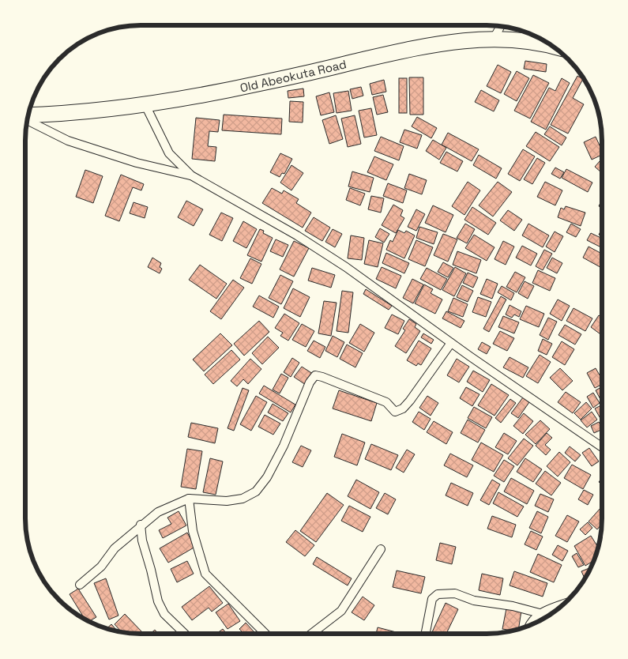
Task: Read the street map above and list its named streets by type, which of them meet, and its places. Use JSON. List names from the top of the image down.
{
  "streets": {
    "highway": ["Old Abeokuta Road"]
  }
}
